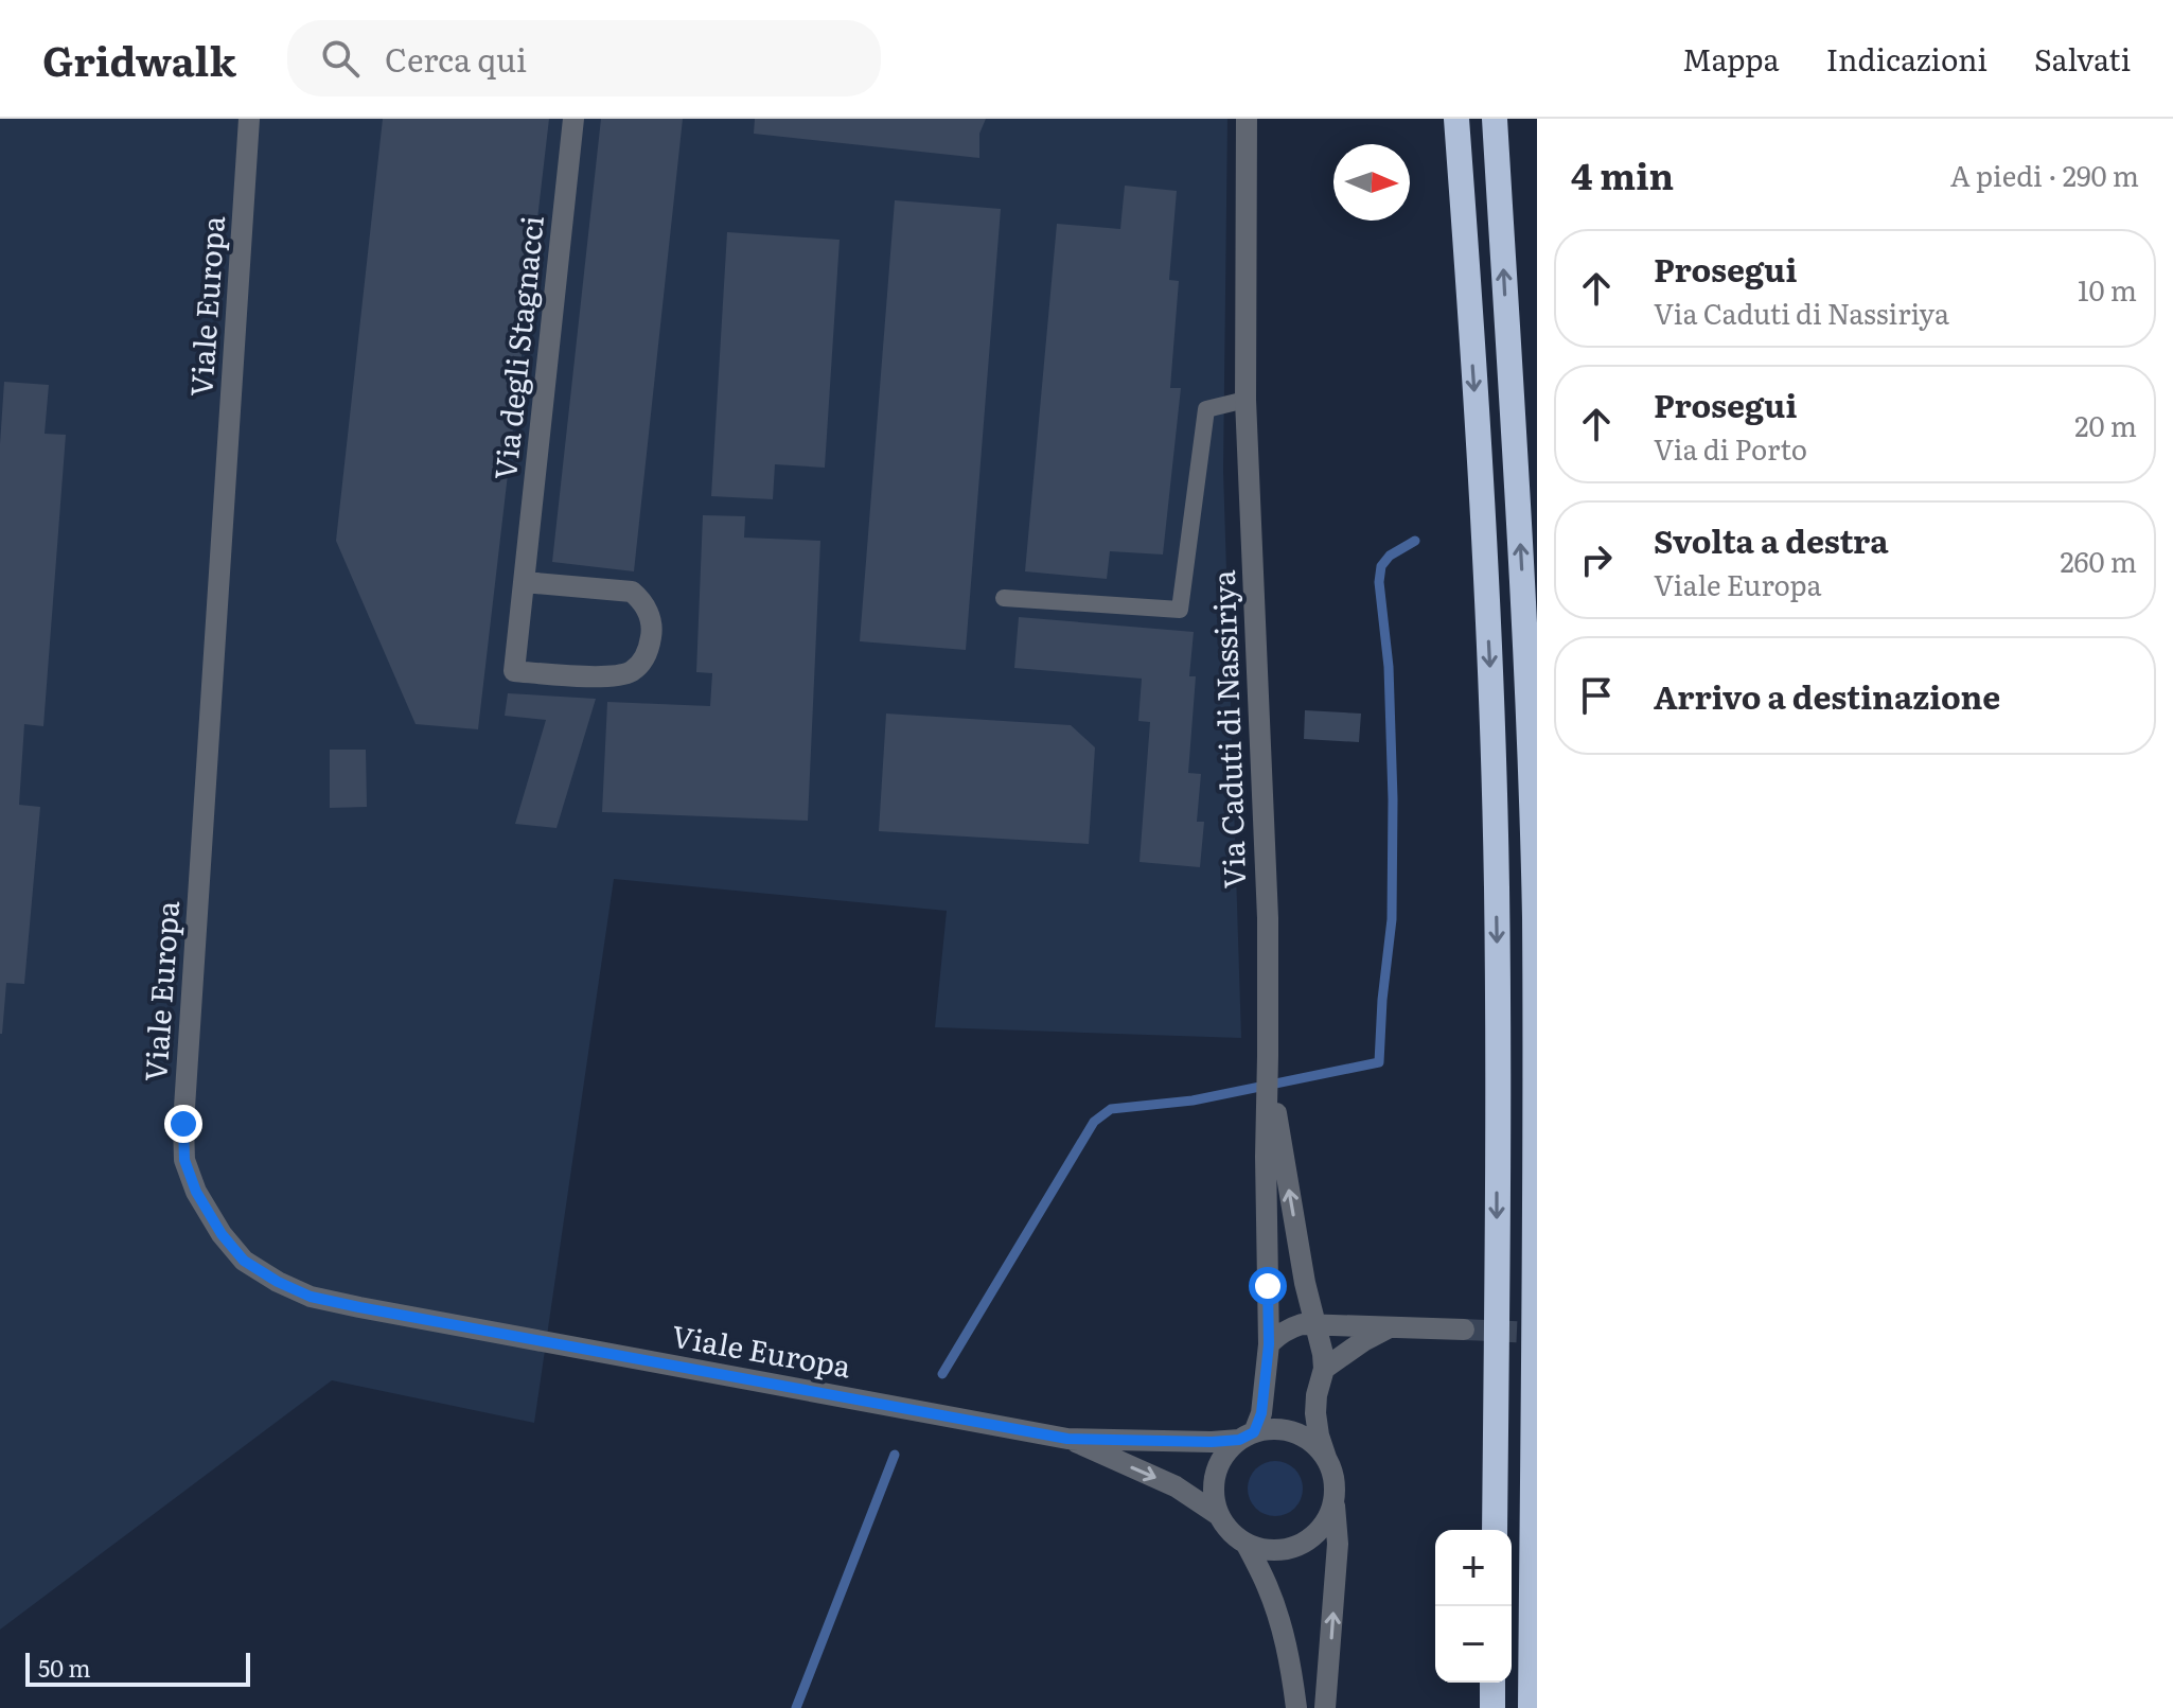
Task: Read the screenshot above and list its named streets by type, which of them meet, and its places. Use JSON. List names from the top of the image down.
{
  "streets": {
    "street": ["Viale Europa", "Via degli Stagnacci", "Via Caduti di Nassiriya"]
  },
  "crossings": [
    ["Viale Europa", "Via Caduti di Nassiriya"]
  ],
  "scale_bar": "50 m",
  "north": "right",
  "page": {
    "header": "Gridwalk",
    "search": "Cerca qui",
    "nav": ["Mappa", "Indicazioni", "Salvati"],
    "heading": ["4 min", "A piedi · 290 m"],
    "list": [
      ["Prosegui", "Via Caduti di Nassiriya", "10 m"],
      ["Prosegui", "Via di Porto", "20 m"],
      ["Svolta a destra", "Viale Europa", "260 m"],
      "Arrivo a destinazione"
    ],
    "map_buttons": ["+", "−"],
    "scale": "50 m"
  }
}
